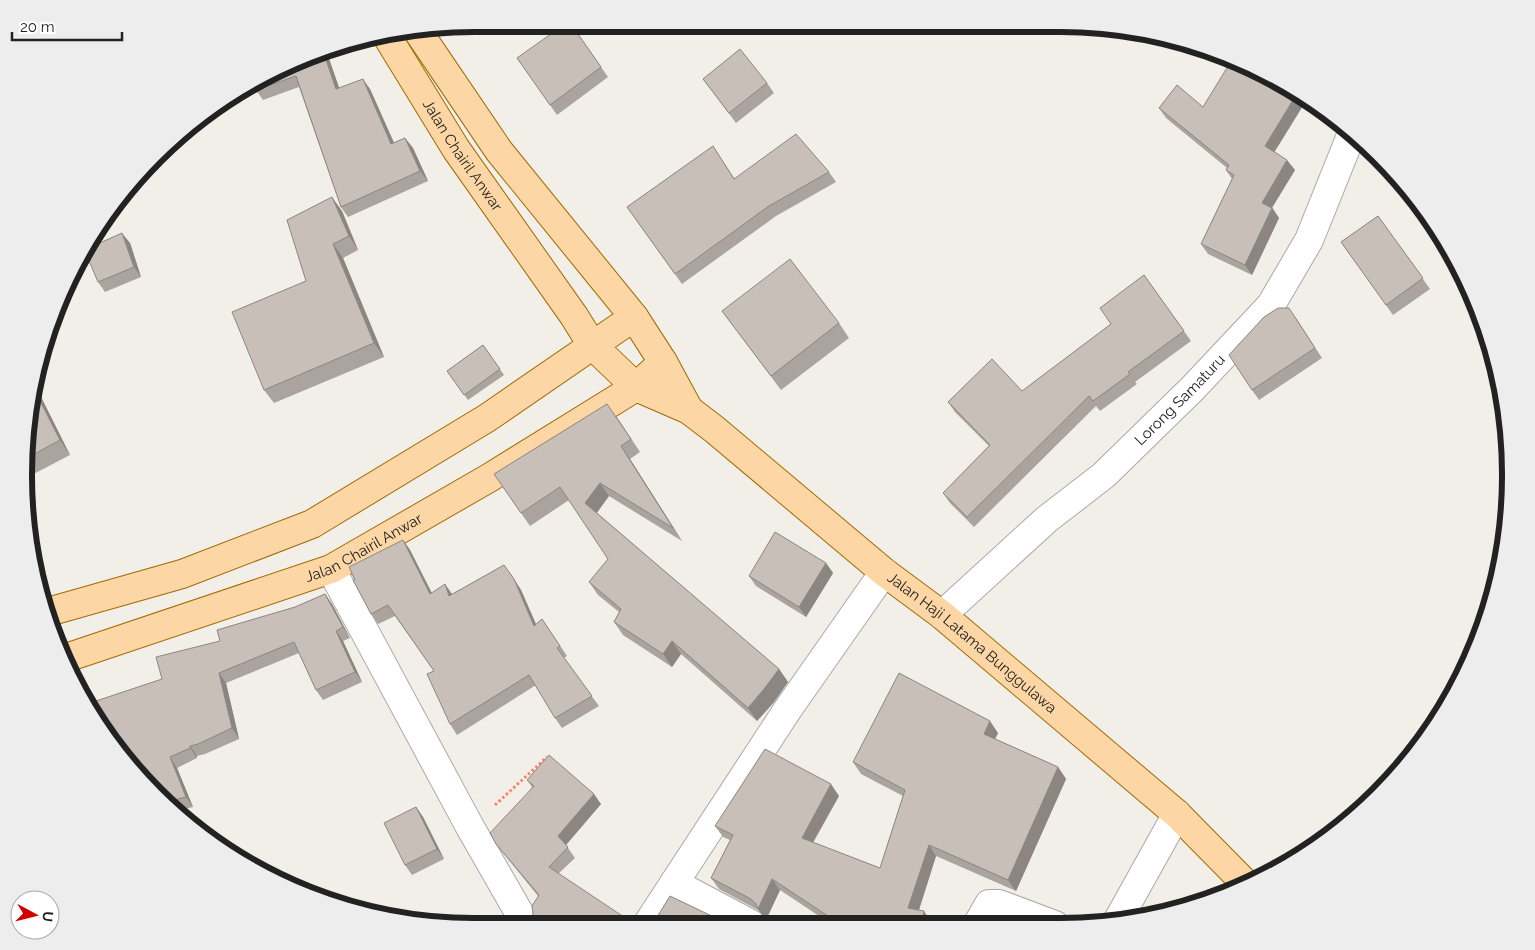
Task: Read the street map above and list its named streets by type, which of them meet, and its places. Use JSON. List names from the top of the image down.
{
  "streets": {
    "main road": ["Jalan Chairil Anwar", "Jalan Haji Latama Bunggulawa"],
    "street": ["Lorong Samaturu"]
  },
  "crossings": [
    ["Jalan Chairil Anwar", "Jalan Haji Latama Bunggulawa"],
    ["Lorong Samaturu", "Jalan Haji Latama Bunggulawa"]
  ],
  "scale_bar": "20 m",
  "north": "right"
}
